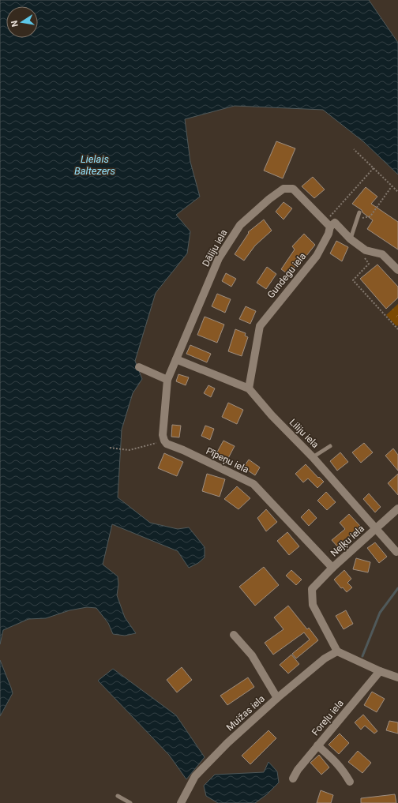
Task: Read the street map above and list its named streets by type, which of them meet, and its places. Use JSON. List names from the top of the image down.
{
  "streets": {
    "street": [
      "Dāliju iela",
      "Gundegu iela",
      "Liliju iela",
      "Pīpeņu iela",
      "Neļķu iela",
      "Muižas iela",
      "Foreļu iela"
    ]
  },
  "crossings": [
    ["Dāliju iela", "Gundegu iela"],
    ["Dāliju iela", "Liliju iela"],
    ["Gundegu iela", "Liliju iela"],
    ["Liliju iela", "Neļķu iela"],
    ["Pīpeņu iela", "Neļķu iela"],
    ["Neļķu iela", "Muižas iela"]
  ],
  "water": ["Lielais Baltezers"],
  "north": "left"
}
